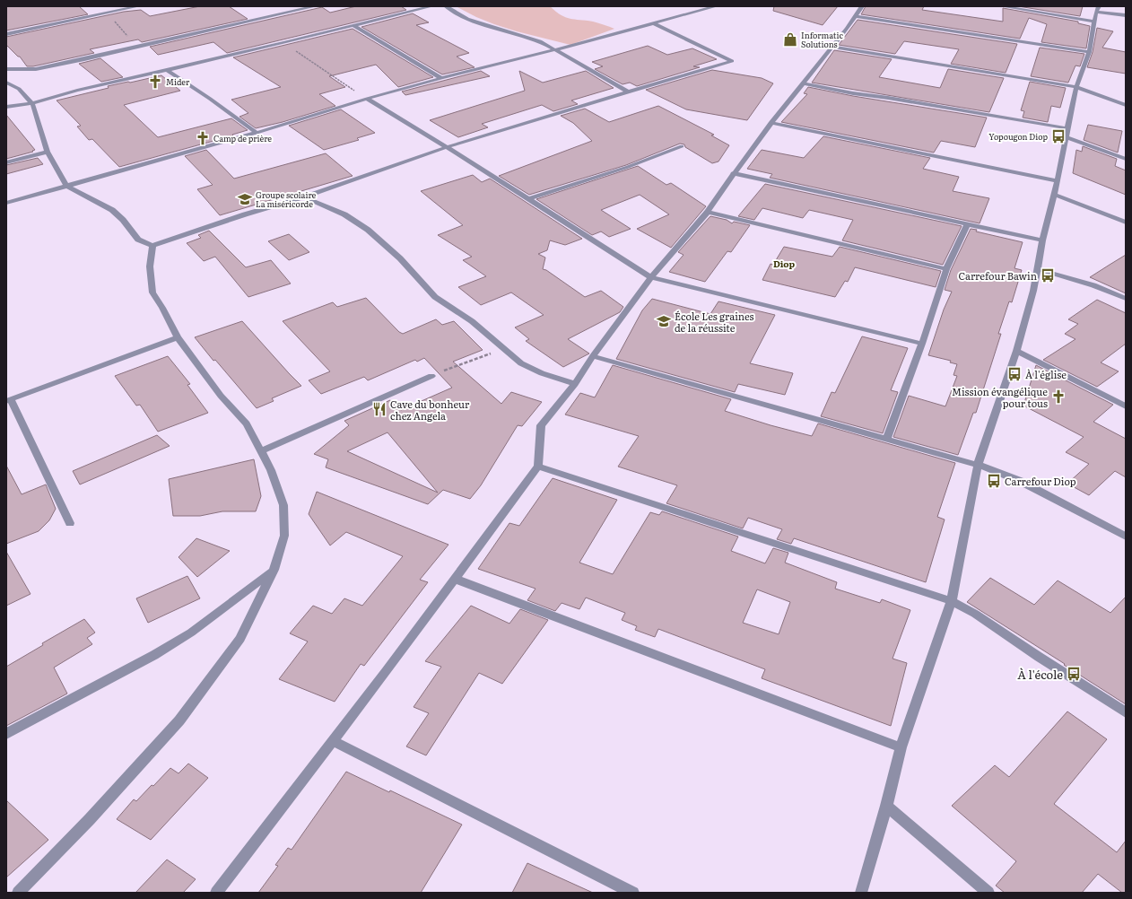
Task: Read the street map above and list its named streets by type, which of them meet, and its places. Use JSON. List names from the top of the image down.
{
  "districts": ["Diop"],
  "places": {
    "shop": ["Informatic Solutions"],
    "church": ["Mider", "Camp de prière", "Mission évangélique pour tous"],
    "bus stop": [
      "Yopougon Diop",
      "Carrefour Bawin",
      "À l'église",
      "Carrefour Diop",
      "À l'école"
    ],
    "school or university": ["Groupe scolaire La miséricorde", "École Les graines de la réussite"],
    "restaurant": ["Cave du bonheur chez Angela"]
  }
}
